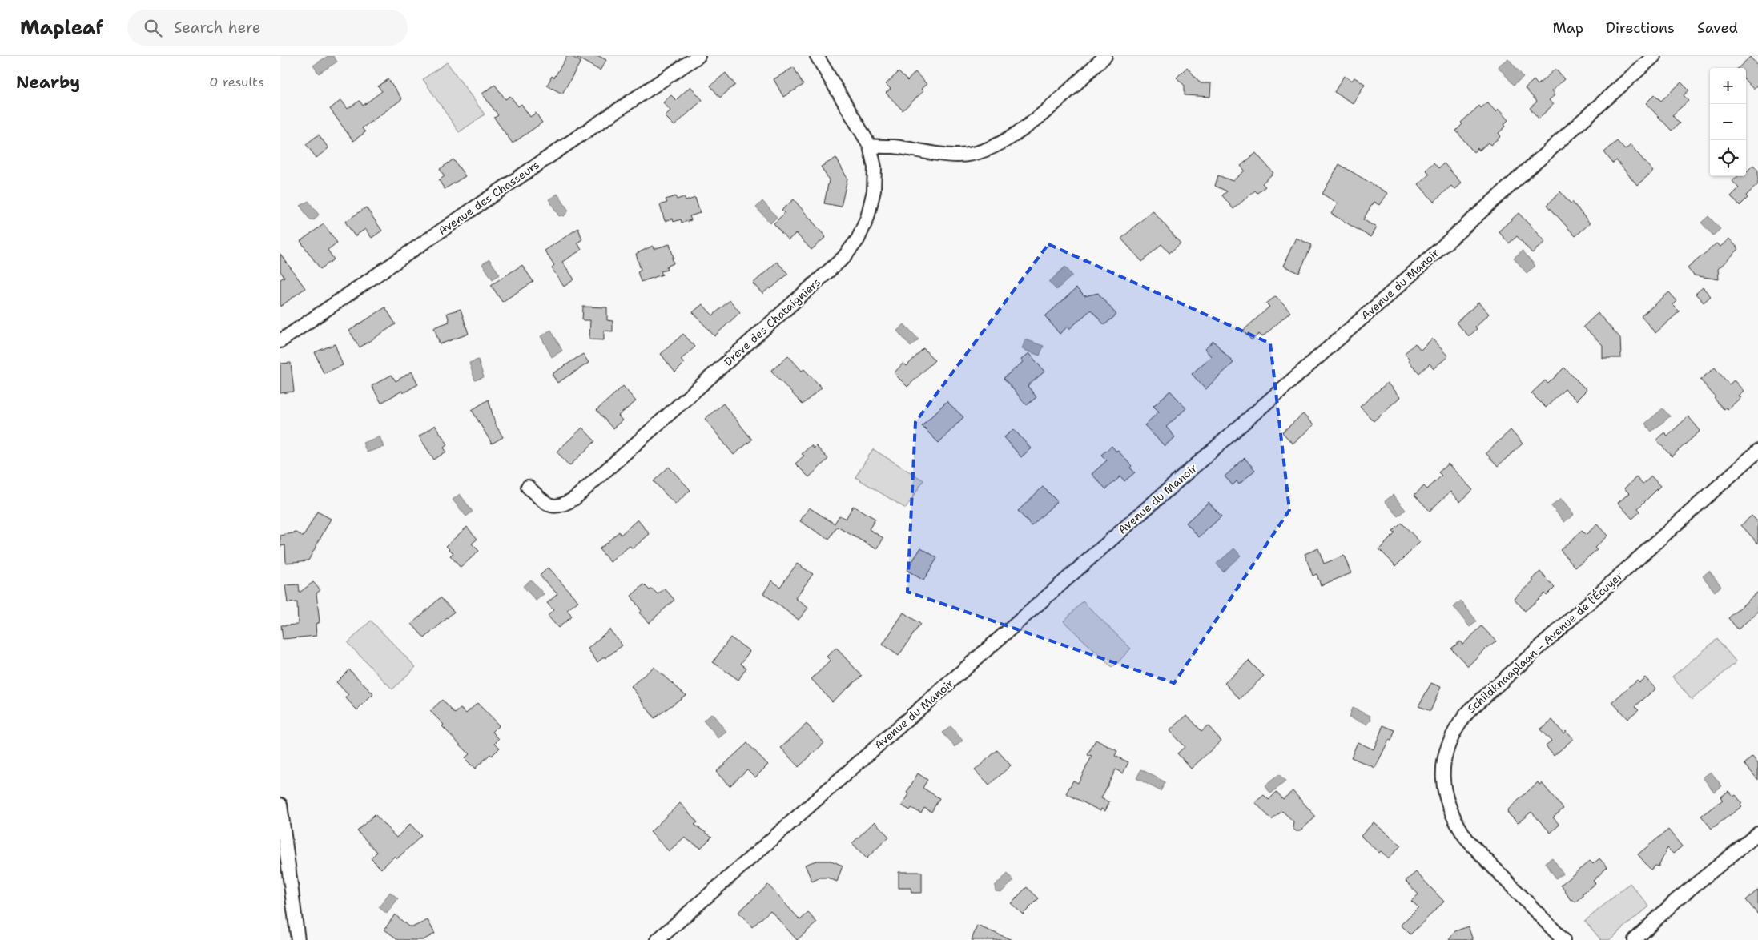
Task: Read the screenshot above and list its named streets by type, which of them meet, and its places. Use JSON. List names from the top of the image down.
{
  "streets": {
    "street": [
      "Avenue des Chasseurs",
      "Avenue du Manoir",
      "Drève des Chataigniers",
      "Schildknaaplaan - Avenue de l'Écuyer"
    ]
  },
  "page": {
    "header": "Mapleaf",
    "search": "Search here",
    "nav": ["Map", "Directions", "Saved"],
    "heading": ["Nearby", "0 results"],
    "map_buttons": ["+", "−"]
  }
}
